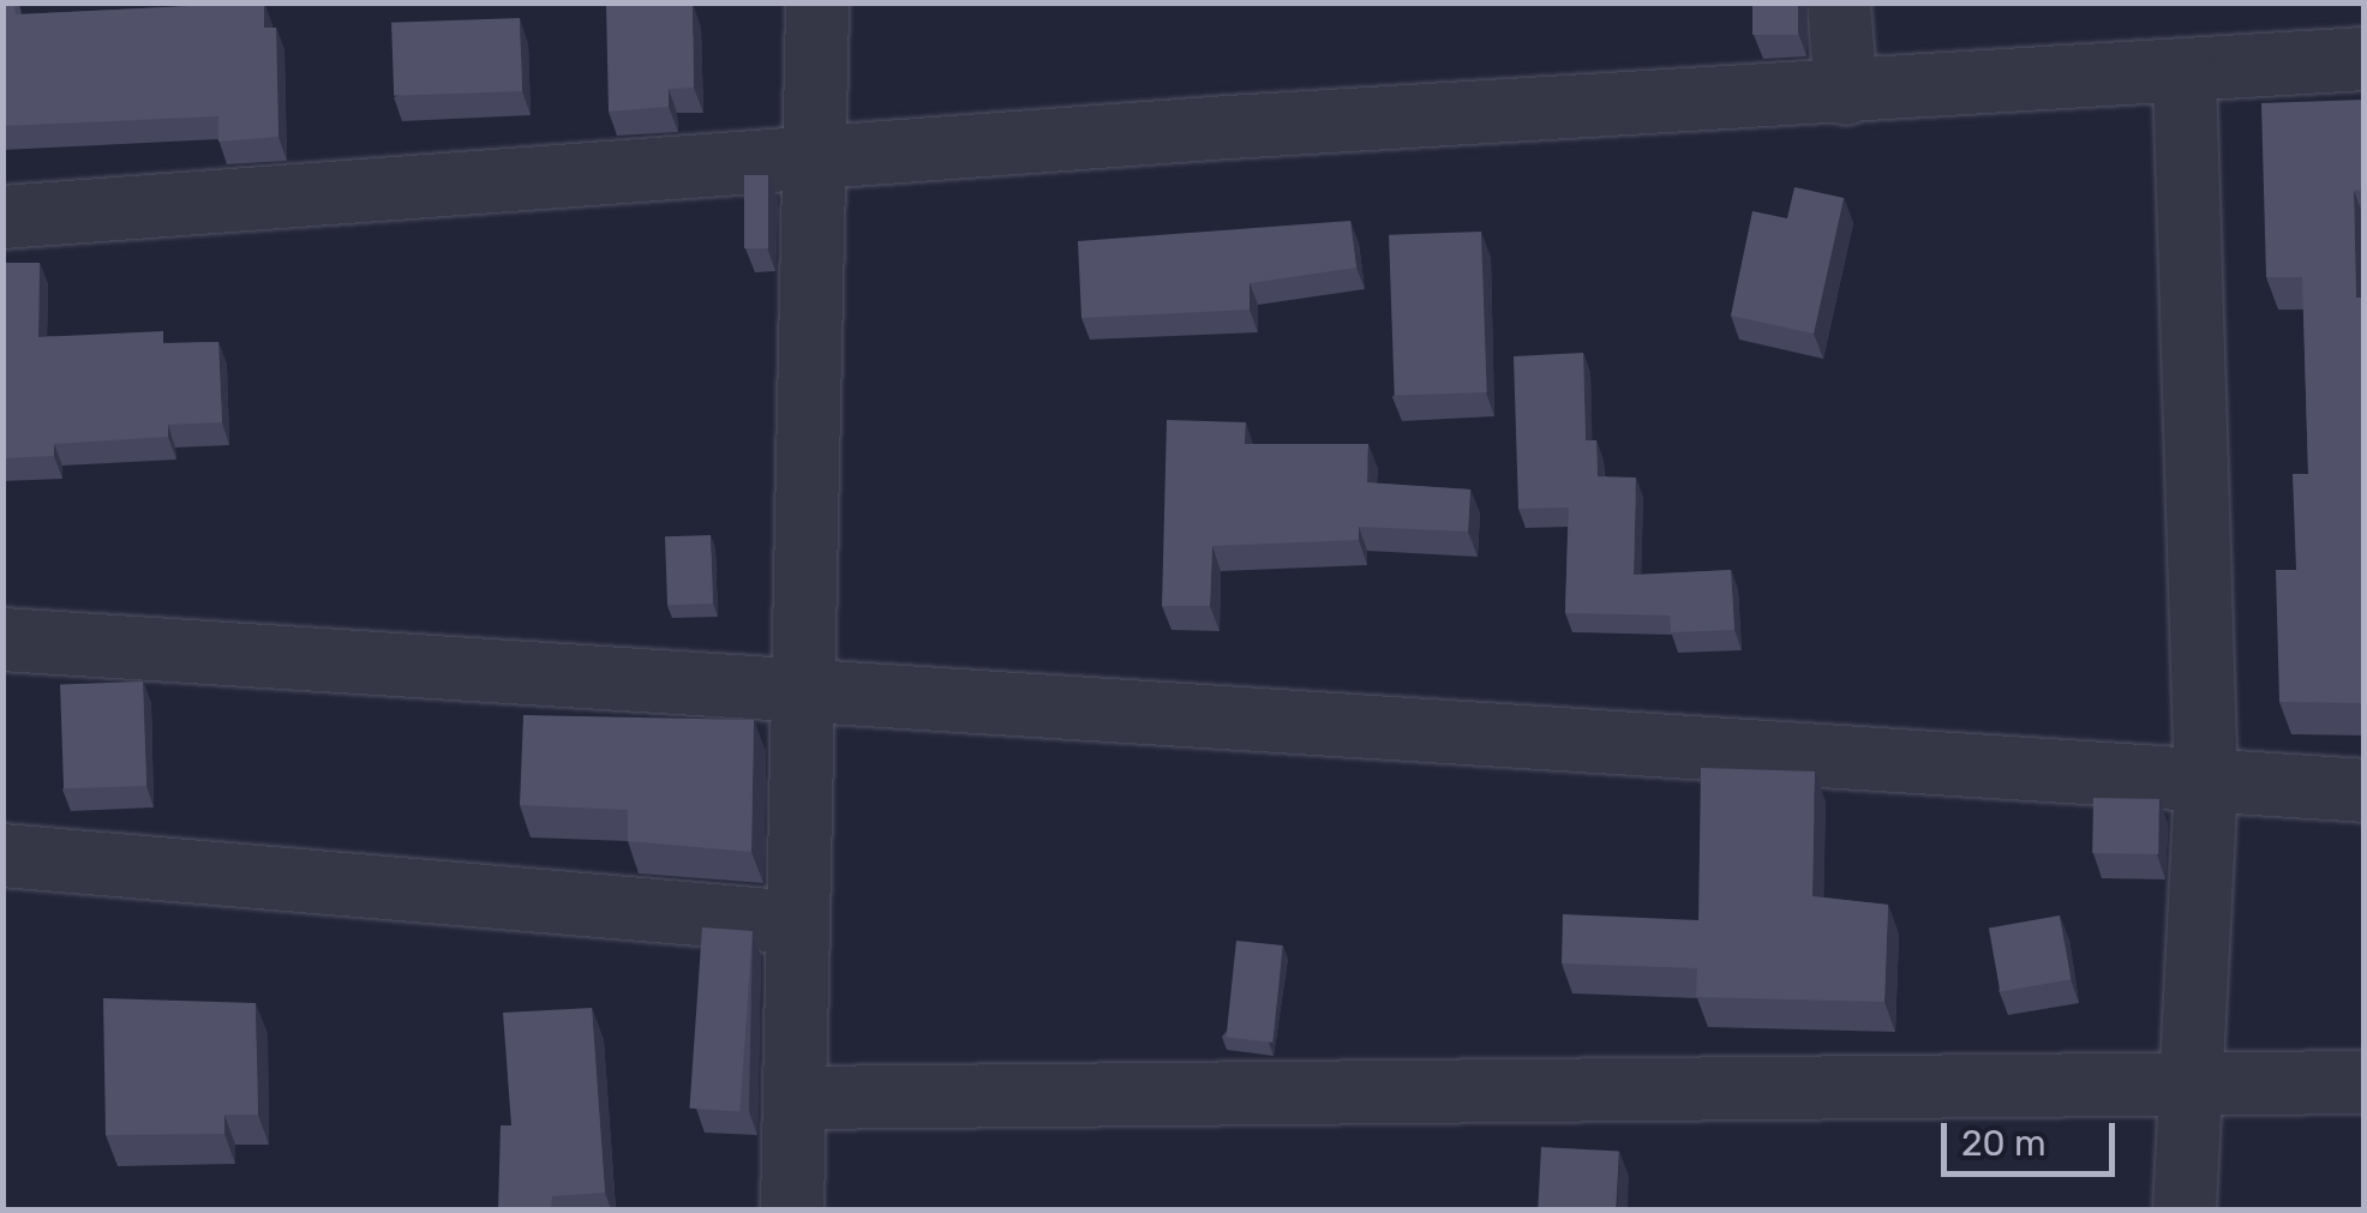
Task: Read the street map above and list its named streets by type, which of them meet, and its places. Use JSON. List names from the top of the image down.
{
  "scale_bar": "20 m"
}
